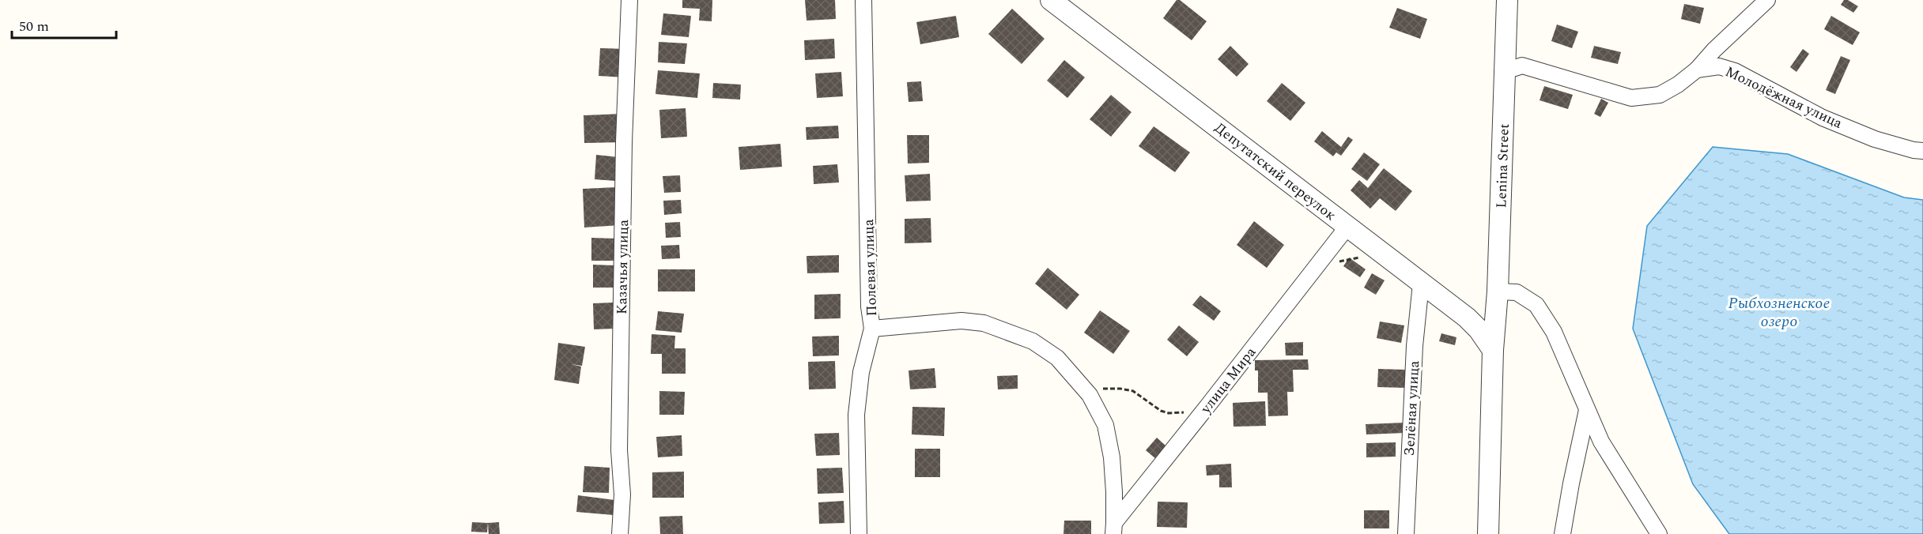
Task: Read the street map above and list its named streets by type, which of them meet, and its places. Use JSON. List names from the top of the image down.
{
  "streets": {
    "street": [
      "Молодёжная улица",
      "Lenina Street",
      "Депутатский переулок",
      "Казачья улица",
      "Полевая улица",
      "улица Мира",
      "Зелёная улица"
    ]
  },
  "crossings": [
    ["Lenina Street", "Депутатский переулок"],
    ["Депутатский переулок", "улица Мира"],
    ["Депутатский переулок", "Зелёная улица"]
  ],
  "water": ["Рыбхозненское озеро"],
  "scale_bar": "50 m"
}
